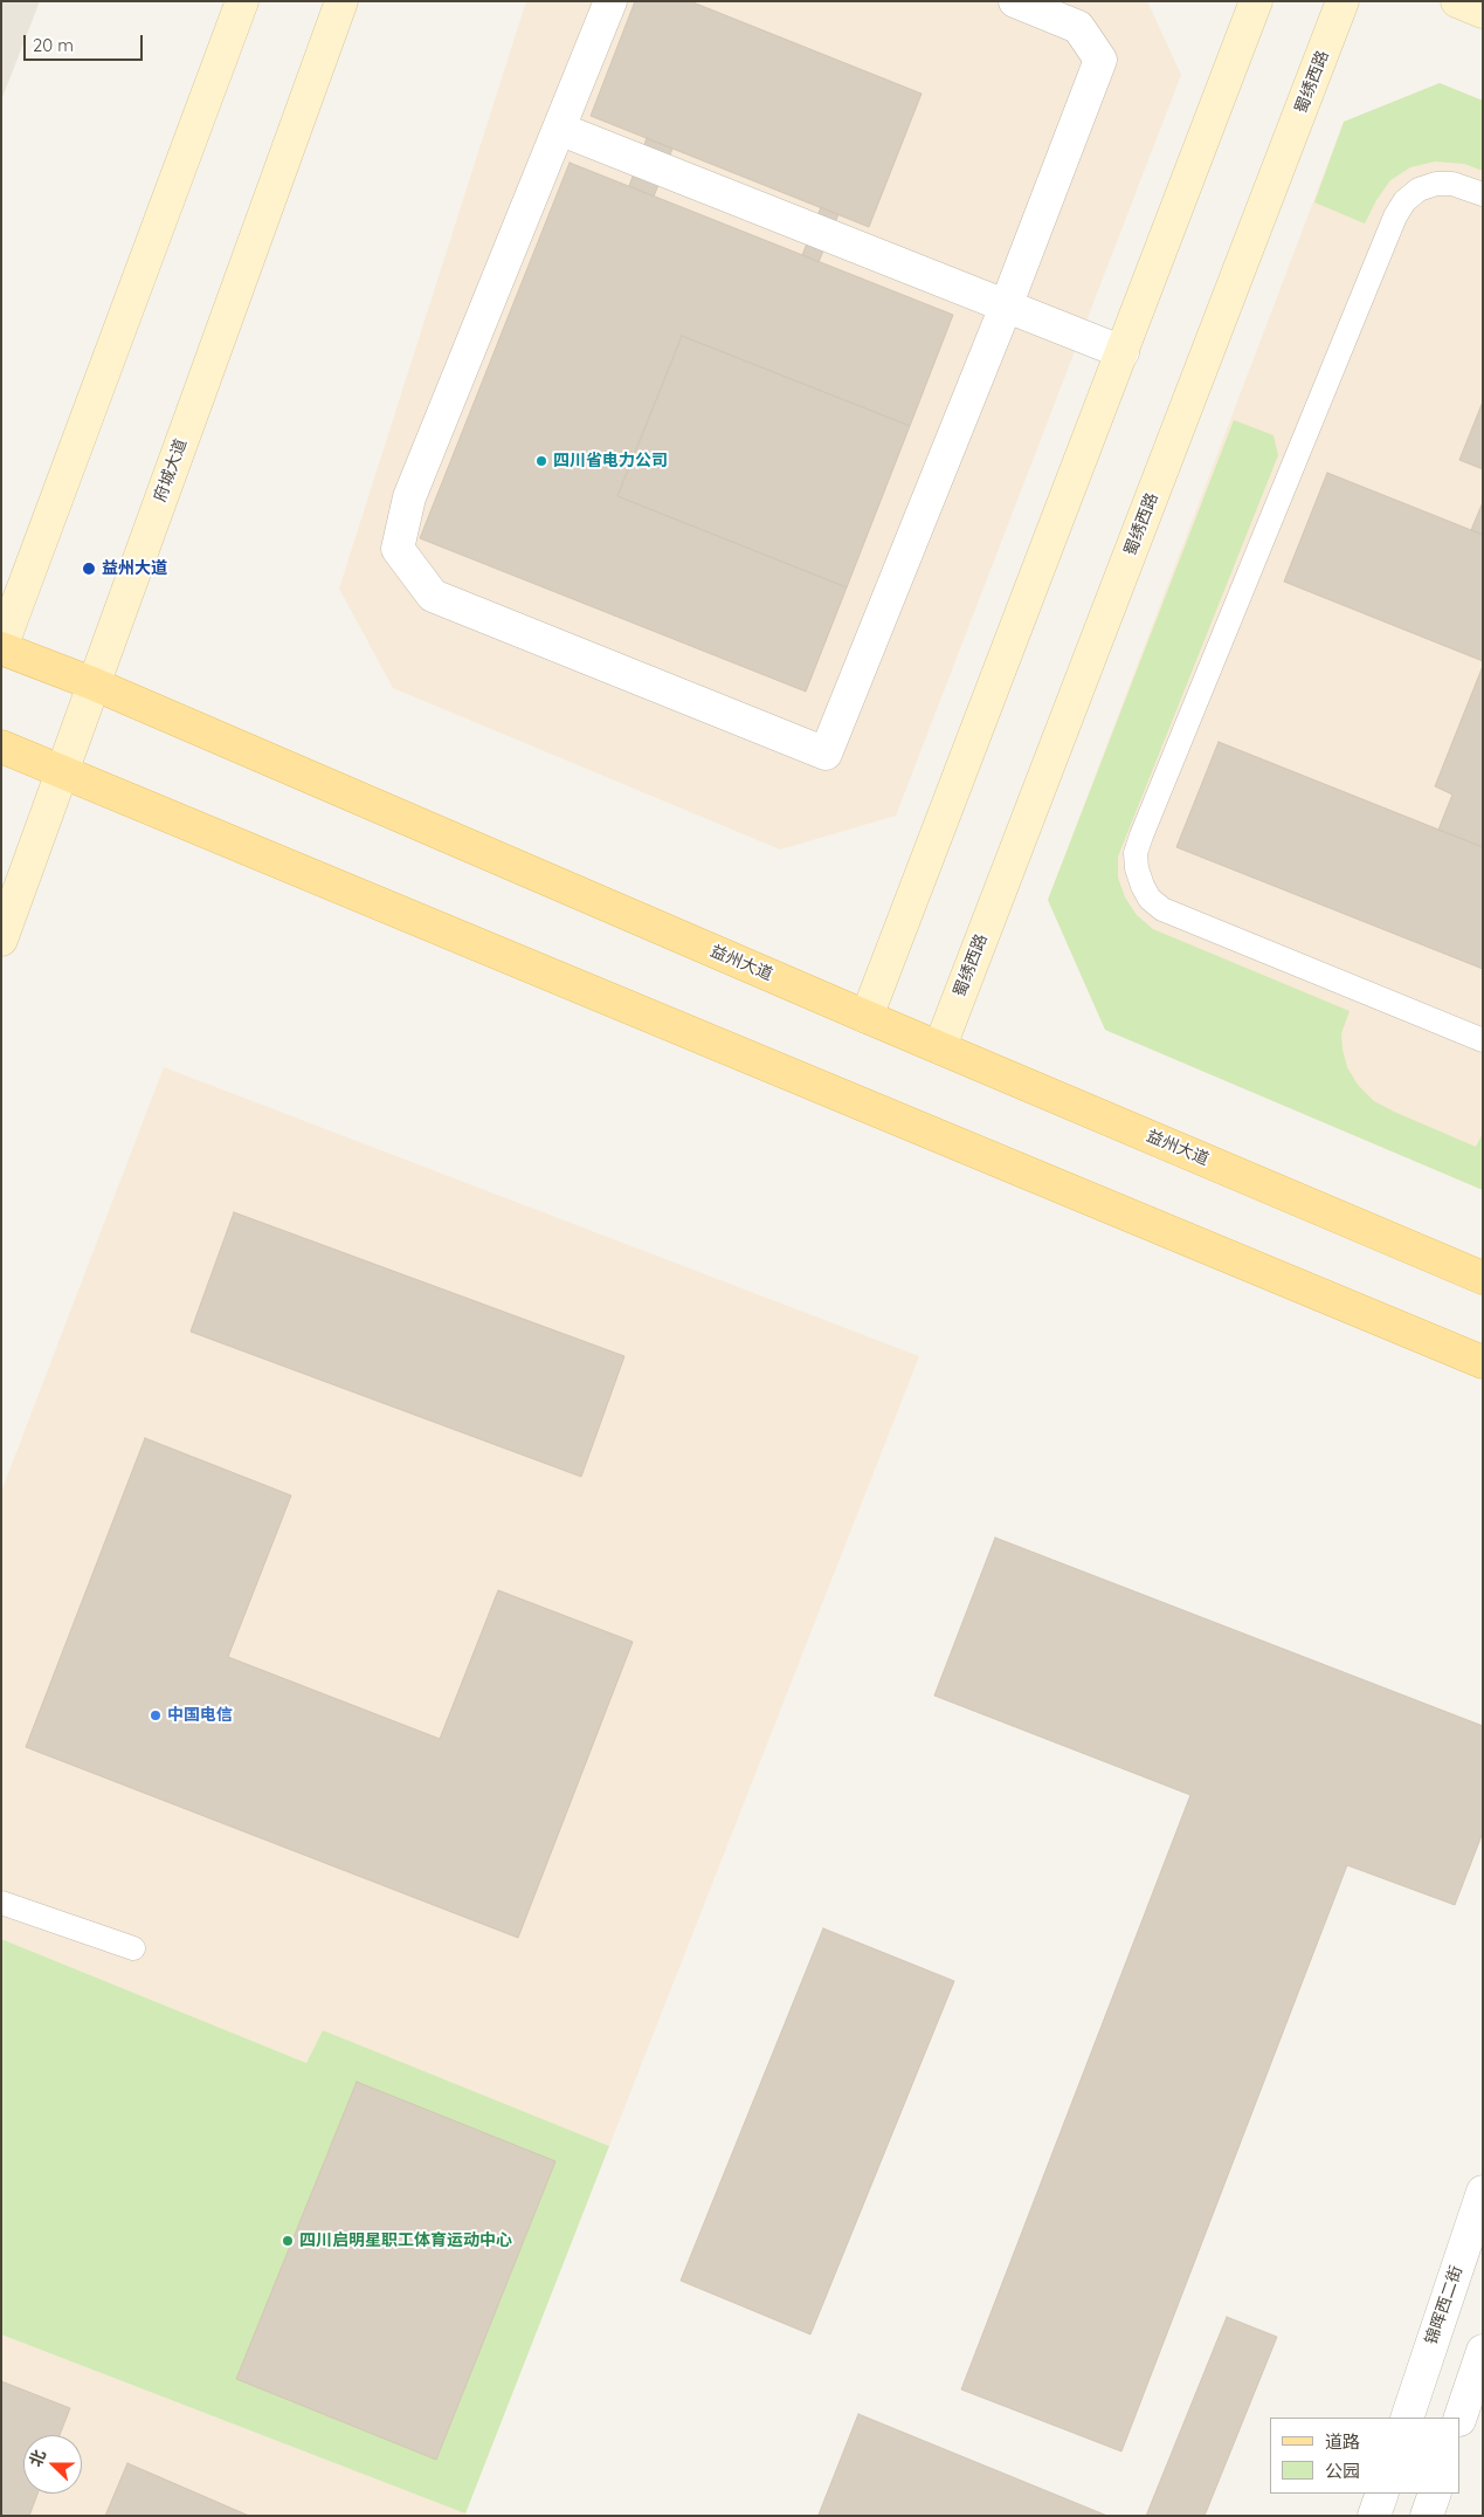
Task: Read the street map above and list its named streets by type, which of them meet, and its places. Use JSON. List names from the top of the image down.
{
  "streets": {
    "main road": ["益州大道"],
    "street": ["蜀绣西路", "府城大道", "锦晖西二街"]
  },
  "crossings": [
    ["蜀绣西路", "益州大道"],
    ["府城大道", "益州大道"]
  ],
  "places": [
    "四川省电力公司",
    "益州大道",
    "中国电信",
    "四川启明星职工体育运动中心"
  ],
  "legend": ["道路", "公园"],
  "scale_bar": "20 m",
  "north": "left"
}
